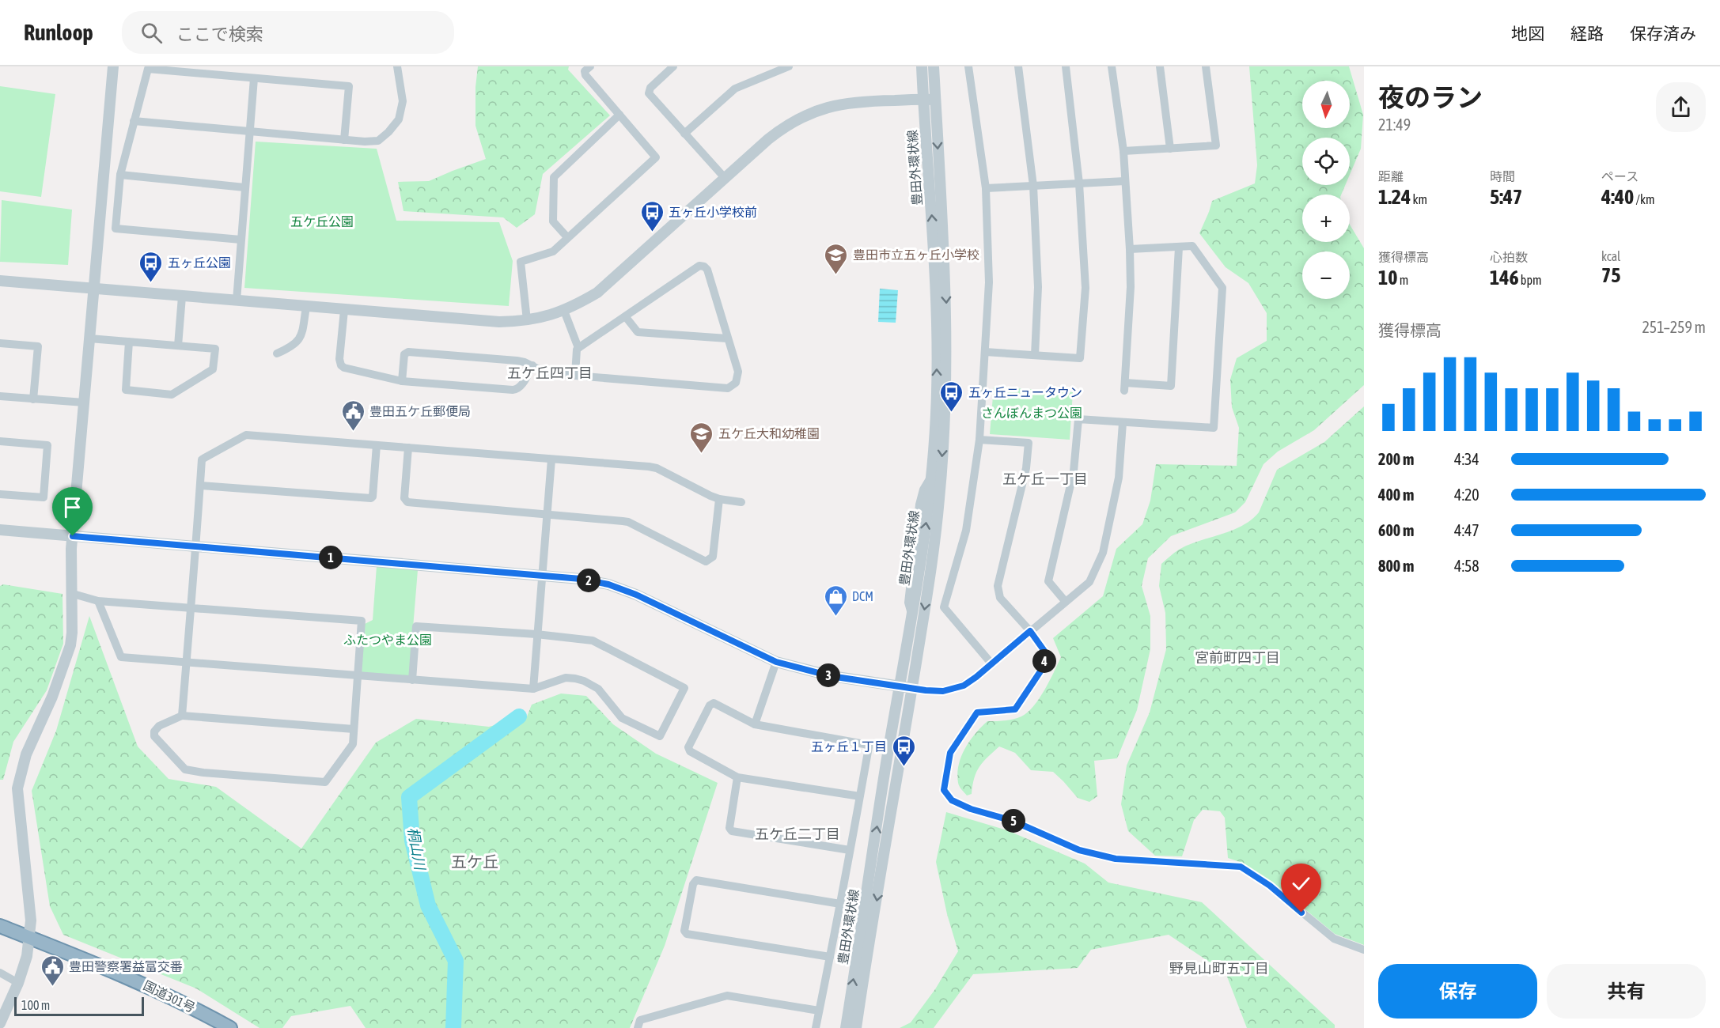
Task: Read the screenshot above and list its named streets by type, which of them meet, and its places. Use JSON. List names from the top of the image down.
{
  "streets": {
    "highway": ["国道301号"],
    "street": ["豊田外環状線"]
  },
  "districts": [
    "五ケ丘四丁目",
    "五ケ丘一丁目",
    "宮前町四丁目",
    "五ケ丘二丁目",
    "五ケ丘",
    "野見山町五丁目"
  ],
  "water": ["桐山川"],
  "parks": ["五ケ丘公園", "さんぼんまつ公園", "ふたつやま公園"],
  "places": {
    "bus stop": [
      "五ヶ丘小学校前",
      "五ヶ丘公園",
      "五ヶ丘ニュータウン",
      "五ヶ丘１丁目"
    ],
    "school or university": ["豊田市立五ヶ丘小学校", "五ケ丘大和幼稚園"],
    "public building": ["豊田五ケ丘郵便局", "豊田警察署益富交番"],
    "shop": ["DCM"]
  },
  "scale_bar": "100 m",
  "north": "bottom",
  "page": {
    "header": "Runloop",
    "search": "ここで検索",
    "nav": ["地図", "経路", "保存済み"],
    "heading": ["夜のラン", "21:49"],
    "map_buttons": ["+", "−"],
    "stats": [
      ["距離", "1.24 km"],
      ["時間", "5:47"],
      ["ペース", "4:40 /km"],
      ["獲得標高", "10 m"],
      ["心拍数", "146 bpm"],
      ["kcal", "75"]
    ],
    "chart": ["獲得標高", "251–259 m"],
    "list": [
      {
        "name": "200 m",
        "note": "4:34"
      },
      {
        "name": "400 m",
        "note": "4:20"
      },
      {
        "name": "600 m",
        "note": "4:47"
      },
      {
        "name": "800 m",
        "note": "4:58"
      }
    ],
    "pins": [
      "1",
      "2",
      "4",
      "3",
      "5"
    ],
    "buttons": ["保存", "共有"],
    "scale": "100 m"
  }
}
